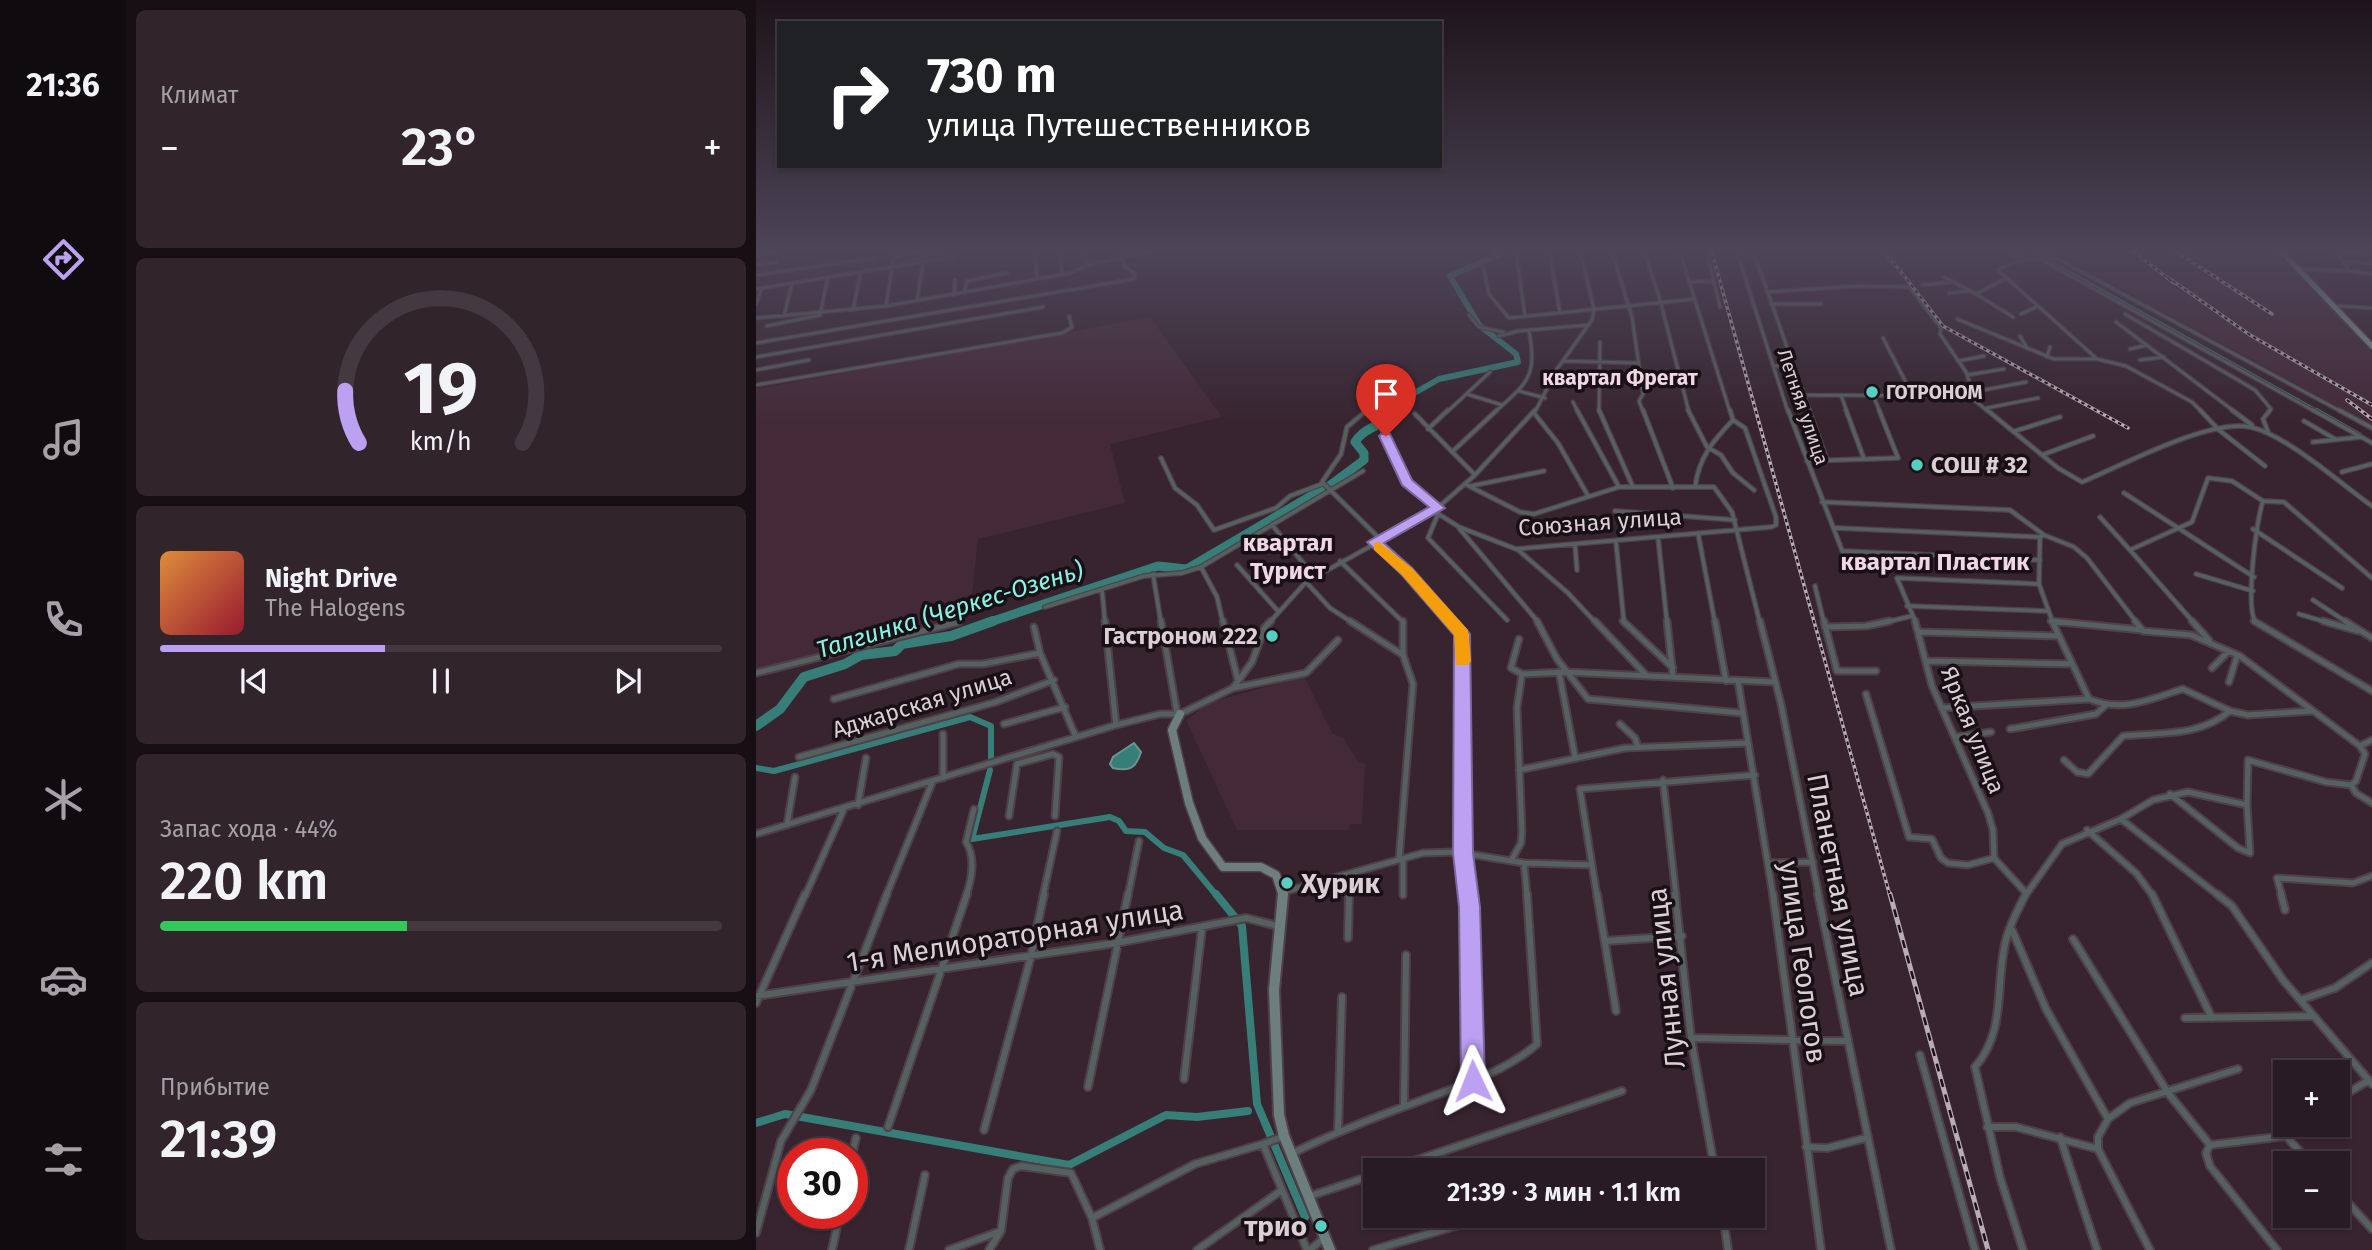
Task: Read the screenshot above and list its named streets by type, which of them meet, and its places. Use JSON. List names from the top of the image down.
{
  "streets": {
    "street": [
      "Летняя улица",
      "Союзная улица",
      "Аджарская улица",
      "Яркая улица",
      "Планетная улица",
      "1-я Мелиораторная улица",
      "улица Геологов",
      "Лунная улица"
    ]
  },
  "crossings": [
    ["Союзная улица", "Планетная улица"]
  ],
  "districts": ["квартал Фрегат", "квартал Турист", "квартал Пластик"],
  "water": ["Талгинка (Черкес-Озень)"],
  "places": [
    "ГОТРОНОМ",
    "СОШ # 32",
    "Гастроном 222",
    "Хурик",
    "трио"
  ],
  "page": {
    "tabs": "21:36",
    "tile": [
      "Климат",
      ["Запас хода · 44%", "220 km"],
      ["Прибытие", "21:39"]
    ],
    "turn": ["730 m", "улица Путешественников"],
    "heat": ["−", "23°", "+"],
    "song": ["Night Drive", "The Halogens"],
    "map_buttons": ["+", "−"],
    "limit": "30",
    "trip": "21:39 · 3 мин · 1.1 km",
    "gauge": ["19", "km/h"]
  }
}
